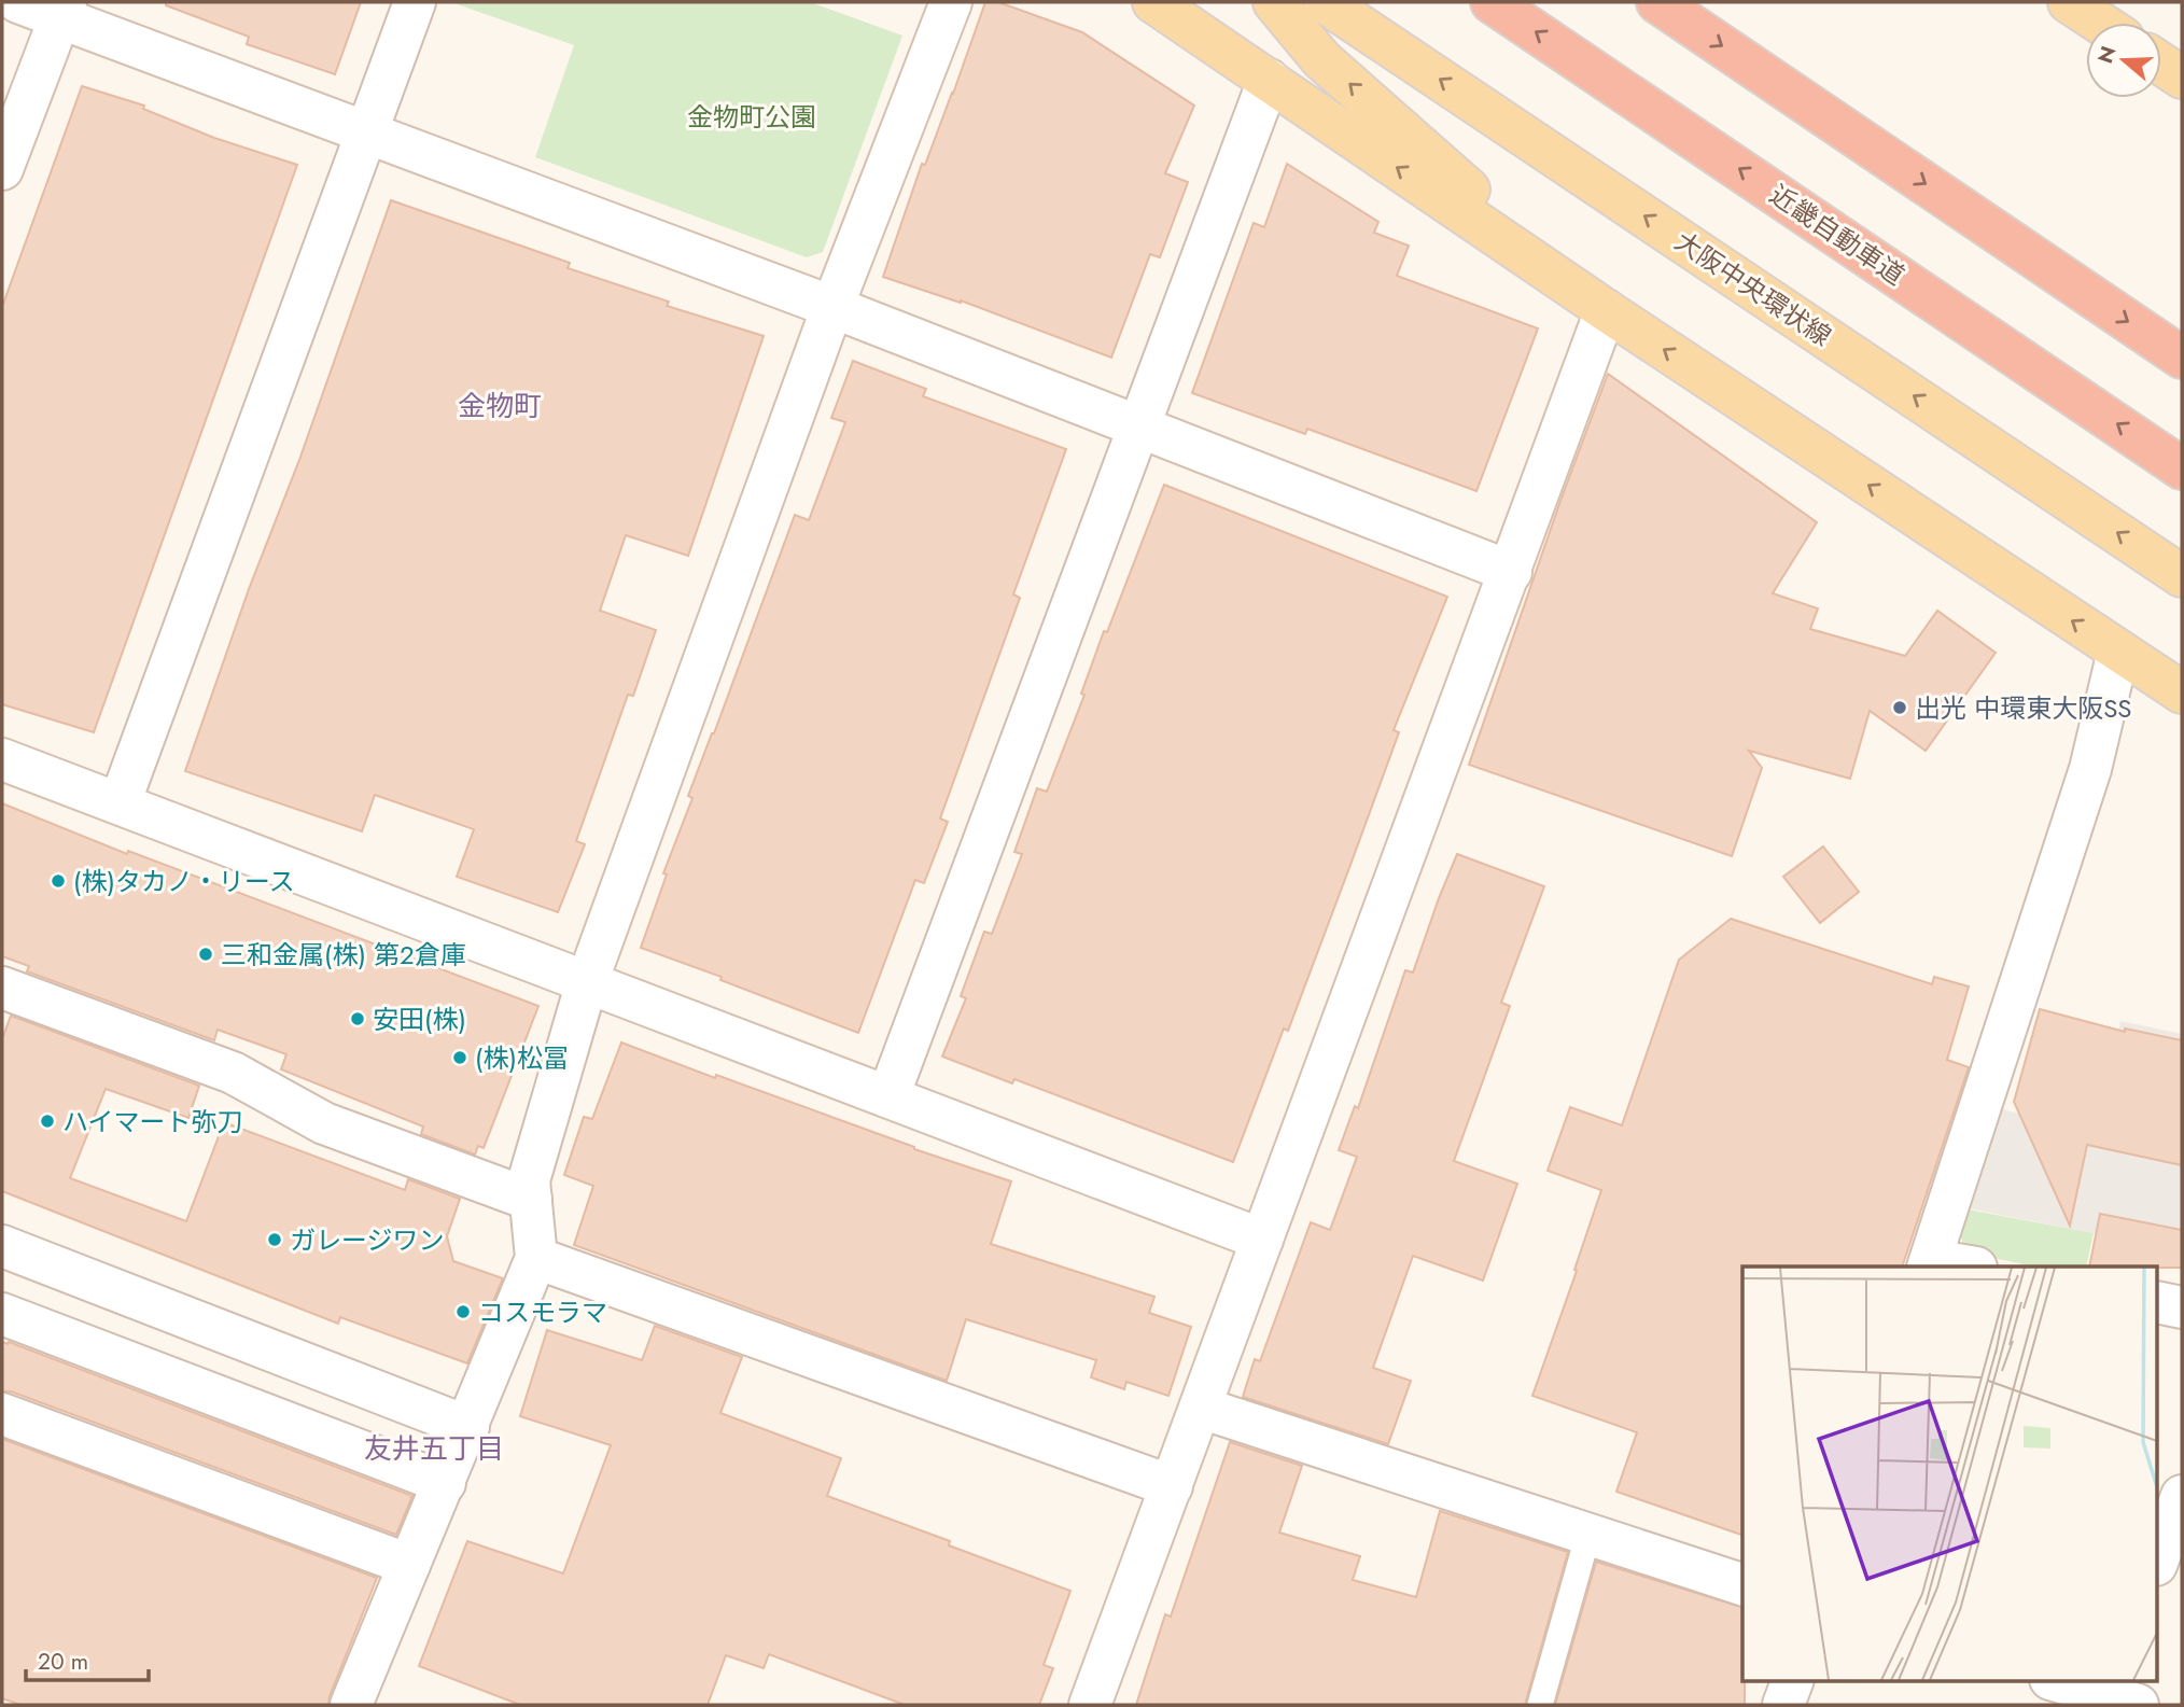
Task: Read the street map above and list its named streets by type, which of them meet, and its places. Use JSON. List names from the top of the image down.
{
  "streets": {
    "highway": ["近畿自動車道"],
    "main road": ["大阪中央環状線"]
  },
  "districts": ["金物町", "友井五丁目"],
  "parks": ["金物町公園"],
  "places": [
    "出光 中環東大阪SS",
    "(株)タカノ・リース",
    "三和金属(株) 第2倉庫",
    "安田(株)",
    "(株)松冨",
    "ハイマート弥刀",
    "ガレージワン",
    "コスモラマ"
  ],
  "scale_bar": "20 m",
  "north": "left"
}
